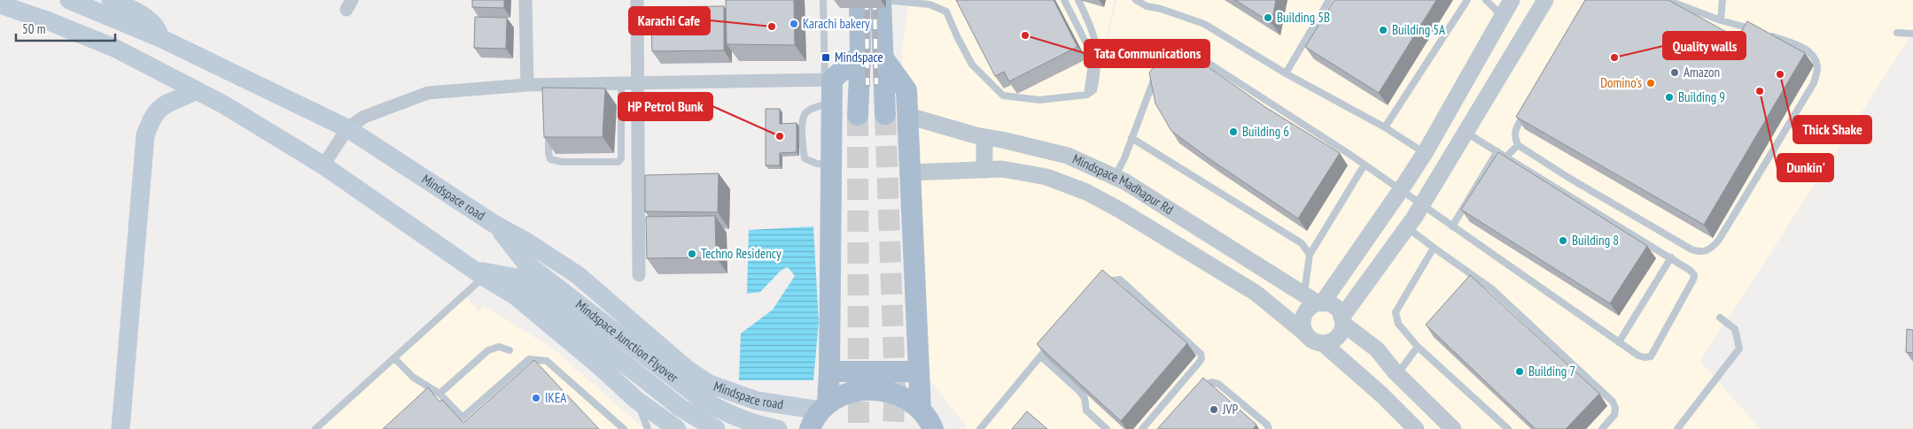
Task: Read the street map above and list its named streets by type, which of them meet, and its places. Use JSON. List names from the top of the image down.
{
  "streets": {
    "main road": ["Mindspace road", "Mindspace Junction Flyover"],
    "street": ["Mindspace Madhapur Rd"]
  },
  "crossings": [
    ["Mindspace road", "Mindspace Junction Flyover"]
  ],
  "places": {
    "other": [
      "Building 5B",
      "Karachi bakery",
      "Karachi Cafe",
      "Building 5A",
      "Tata Communications",
      "Quality walls",
      "Amazon",
      "Thick Shake",
      "Domino's",
      "Dunkin'",
      "Building 9",
      "Building 6",
      "HP Petrol Bunk",
      "Building 8",
      "Techno Residency",
      "Building 7",
      "IKEA",
      "JVP"
    ],
    "transit": ["Mindspace"]
  },
  "scale_bar": "50 m"
}
